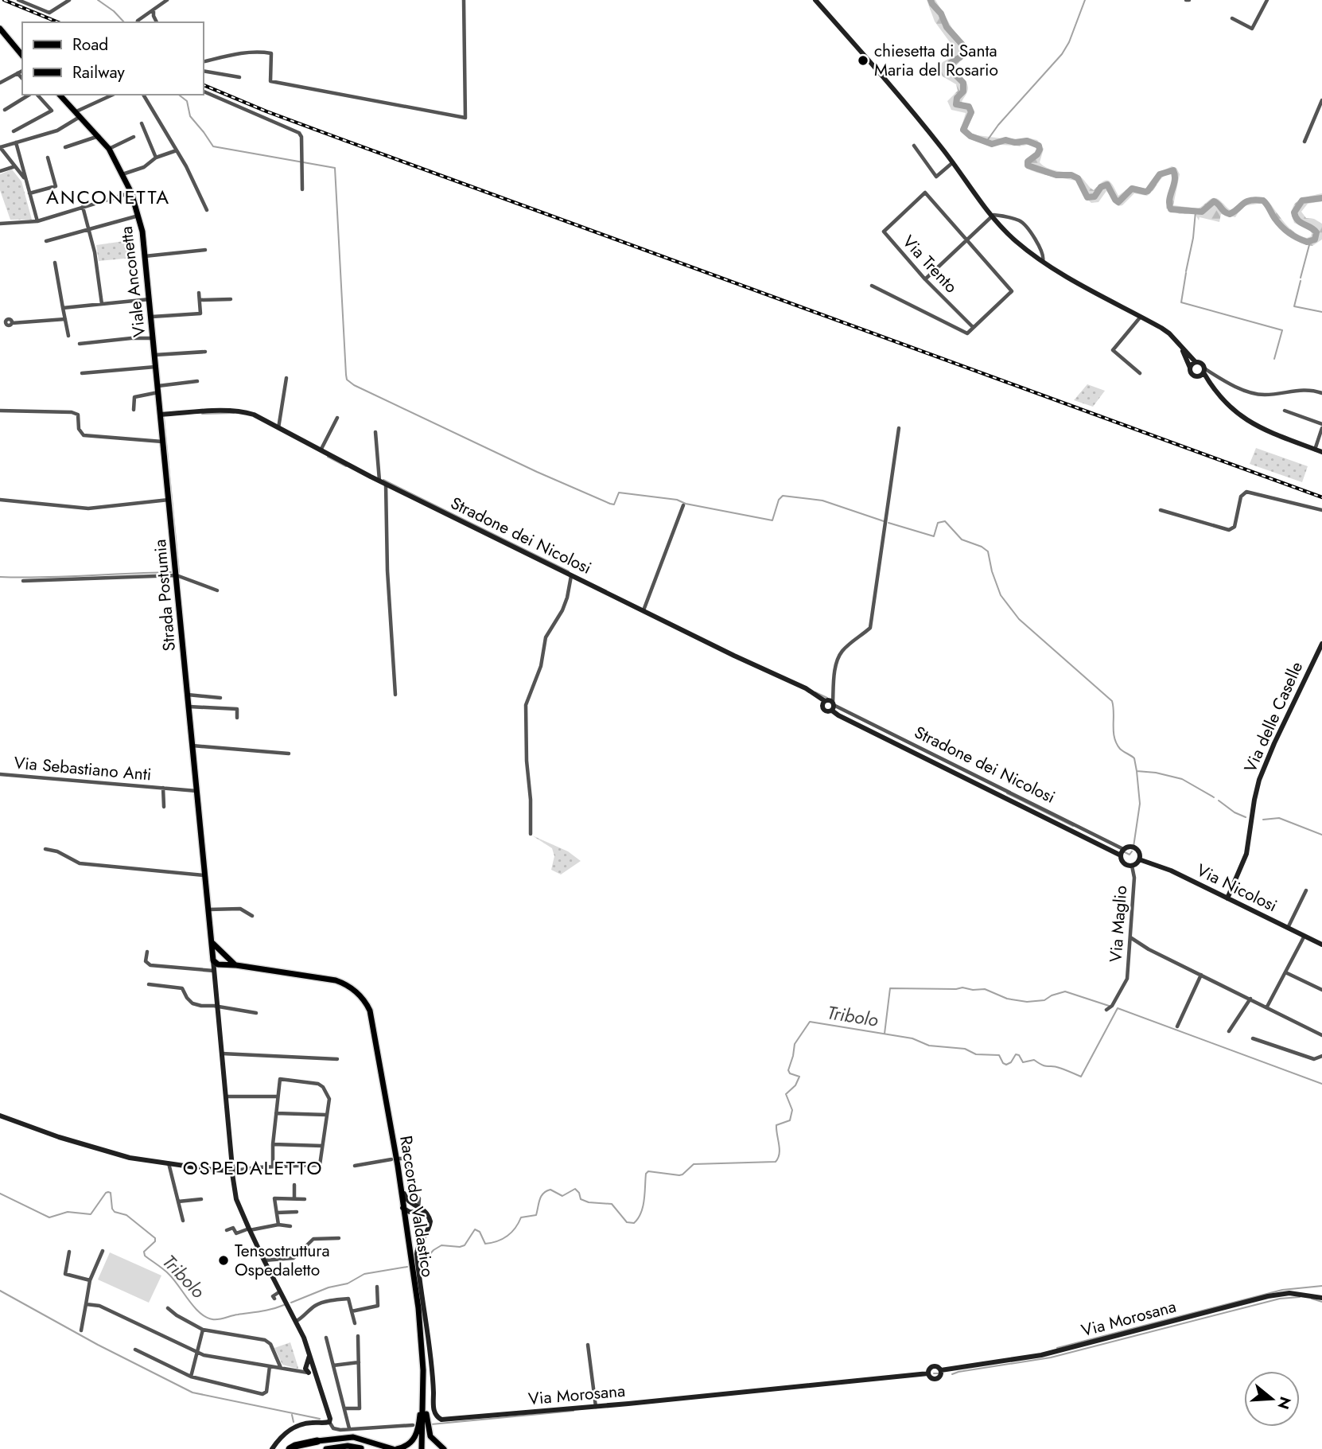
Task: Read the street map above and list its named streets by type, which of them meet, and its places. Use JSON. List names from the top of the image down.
{
  "streets": {
    "main road": ["Viale Anconetta", "Strada Postumia", "Raccordo Valdastico"],
    "street": [
      "Via Trento",
      "Stradone dei Nicolosi",
      "Via delle Caselle",
      "Via Sebastiano Anti",
      "Via Nicolosi",
      "Via Maglio",
      "Via Morosana"
    ]
  },
  "crossings": [
    ["Viale Anconetta", "Stradone dei Nicolosi"],
    ["Viale Anconetta", "Strada Postumia"],
    ["Stradone dei Nicolosi", "Strada Postumia"],
    ["Stradone dei Nicolosi", "Via Nicolosi"],
    ["Stradone dei Nicolosi", "Via Maglio"],
    ["Strada Postumia", "Via Sebastiano Anti"],
    ["Via delle Caselle", "Via Nicolosi"],
    ["Via Nicolosi", "Via Maglio"]
  ],
  "districts": ["ANCONETTA", "OSPEDALETTO"],
  "water": ["Tribolo"],
  "places": ["chiesetta di Santa Maria del Rosario", "Tensostruttura Ospedaletto"],
  "legend": ["Road", "Railway"],
  "north": "right"
}
